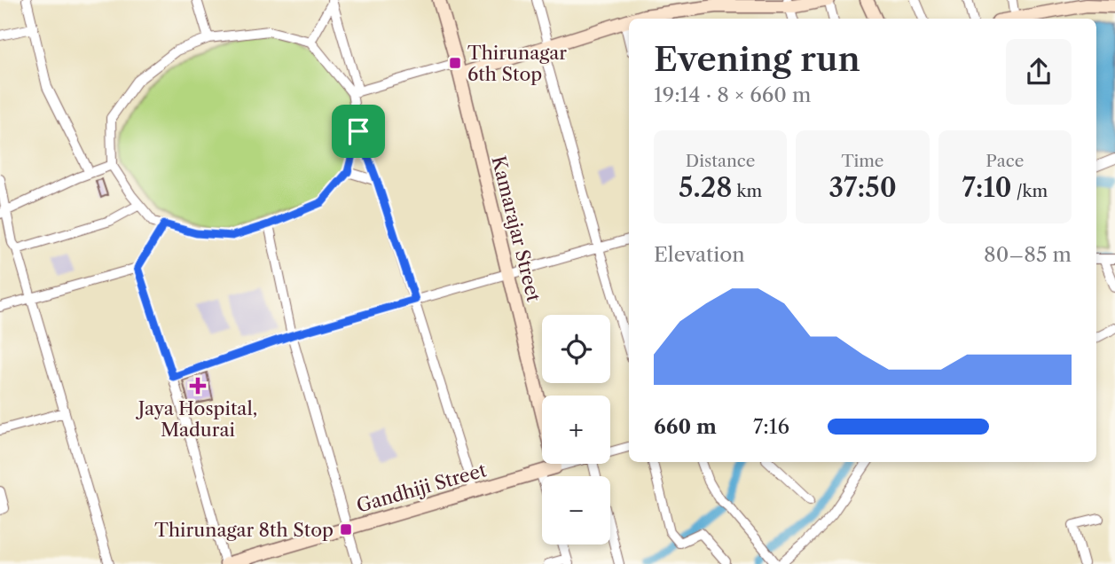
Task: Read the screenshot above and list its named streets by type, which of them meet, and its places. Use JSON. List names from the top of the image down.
{
  "streets": {
    "main road": ["Kamarajar Street", "Gandhiji Street"]
  },
  "crossings": [
    ["Kamarajar Street", "Gandhiji Street"]
  ],
  "places": {
    "transit": ["Thirunagar 6th Stop", "Thirunagar 8th Stop"],
    "health": ["Jaya Hospital, Madurai"]
  },
  "page": {
    "heading": ["Evening run", "19:14 · 8 × 660 m"],
    "stats": [
      ["Distance", "5.28 km"],
      ["Time", "37:50"],
      ["Pace", "7:10 /km"]
    ],
    "chart": ["Elevation", "80–85 m"],
    "map_buttons": ["+", "−"],
    "list": [
      {
        "name": "660 m",
        "note": "7:16"
      }
    ]
  }
}
